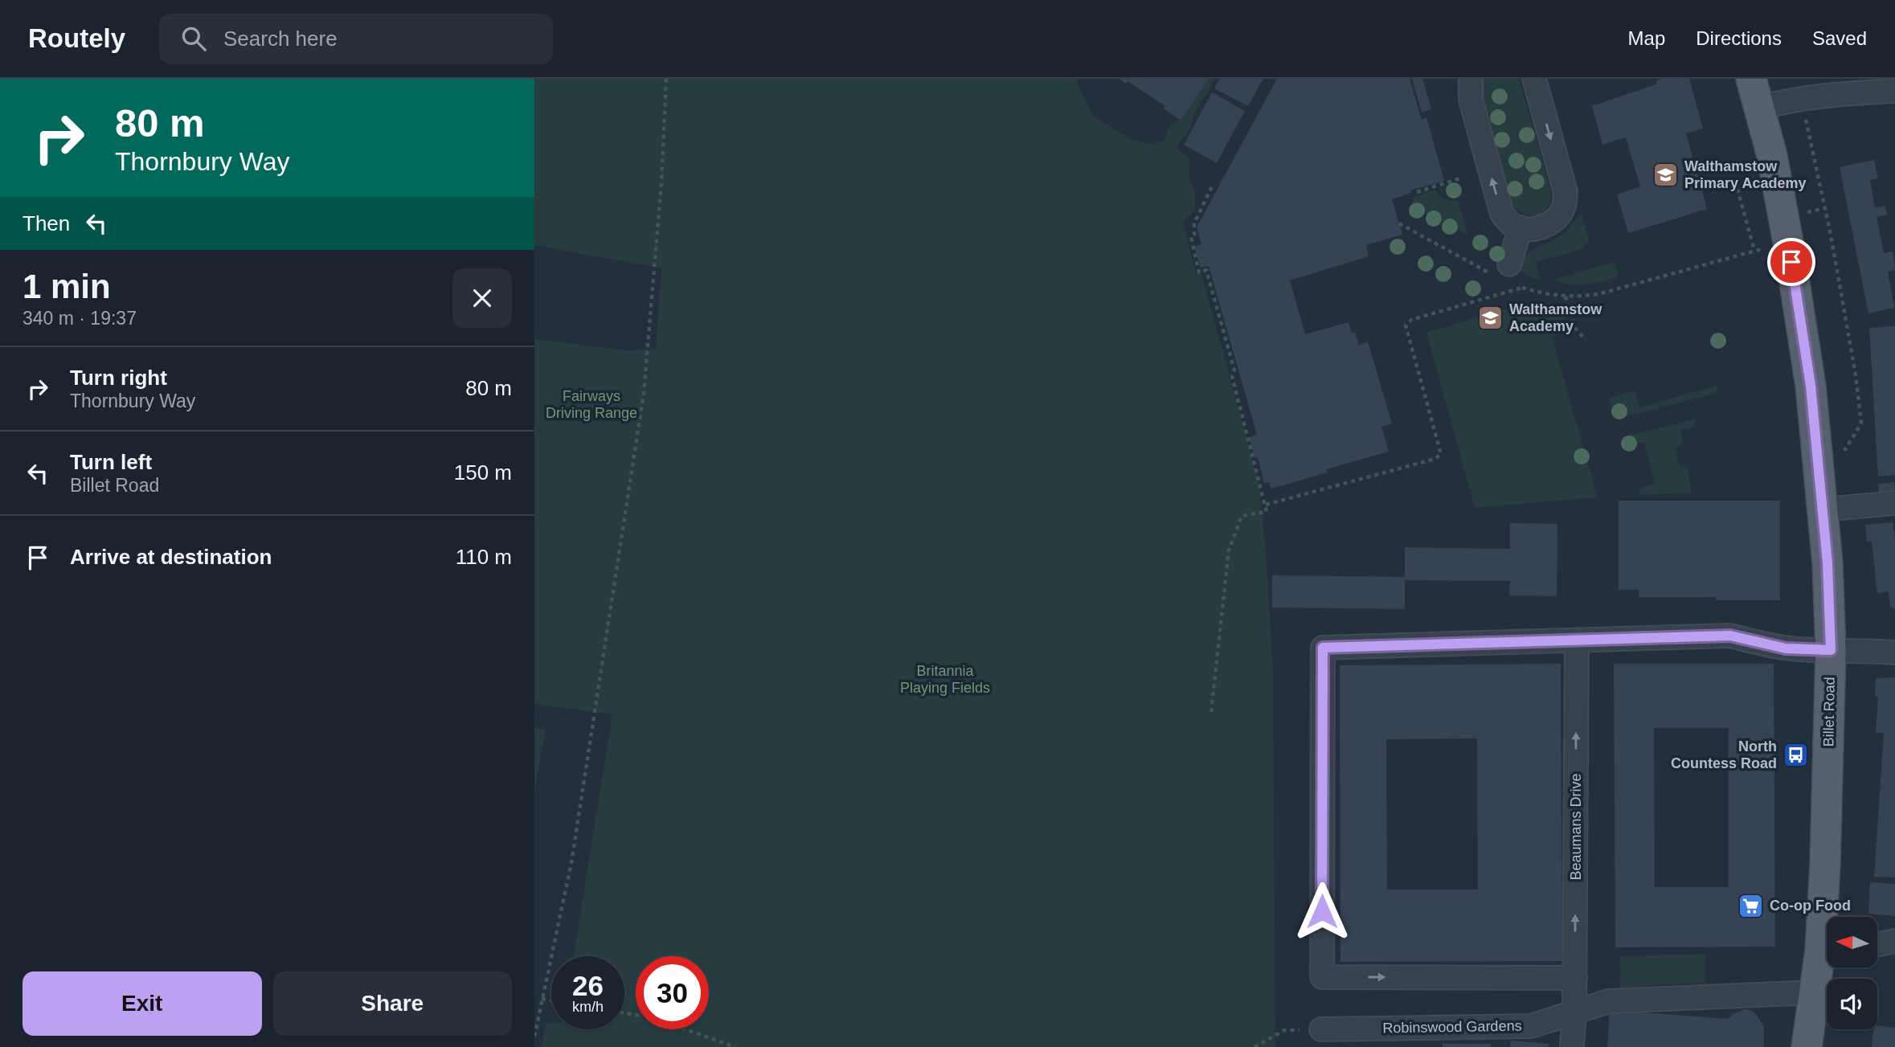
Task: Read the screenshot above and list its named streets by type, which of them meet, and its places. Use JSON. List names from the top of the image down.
{
  "streets": {
    "main road": ["Billet Road"],
    "street": ["Beaumans Drive", "Robinswood Gardens"]
  },
  "crossings": [
    ["Billet Road", "Robinswood Gardens"],
    ["Beaumans Drive", "Robinswood Gardens"]
  ],
  "one_way": ["Beaumans Drive"],
  "parks": ["Fairways Driving Range", "Britannia Playing Fields"],
  "places": {
    "school or university": ["Walthamstow Primary Academy", "Walthamstow Academy"],
    "bus stop": ["North Countess Road"],
    "supermarket": ["Co-op Food"]
  },
  "north": "left",
  "page": {
    "header": "Routely",
    "search": "Search here",
    "nav": ["Map", "Directions", "Saved"],
    "turn": ["80 m", "Thornbury Way"],
    "then": "Then",
    "heading": ["1 min", "340 m · 19:37"],
    "list": [
      {
        "name": "Turn right",
        "note": "Thornbury Way",
        "value": "80 m"
      },
      {
        "name": "Turn left",
        "note": "Billet Road",
        "value": "150 m"
      },
      {
        "name": "Arrive at destination",
        "value": "110 m"
      }
    ],
    "speed": "26 km/h",
    "limit": "30",
    "buttons": ["Exit", "Share"]
  }
}
